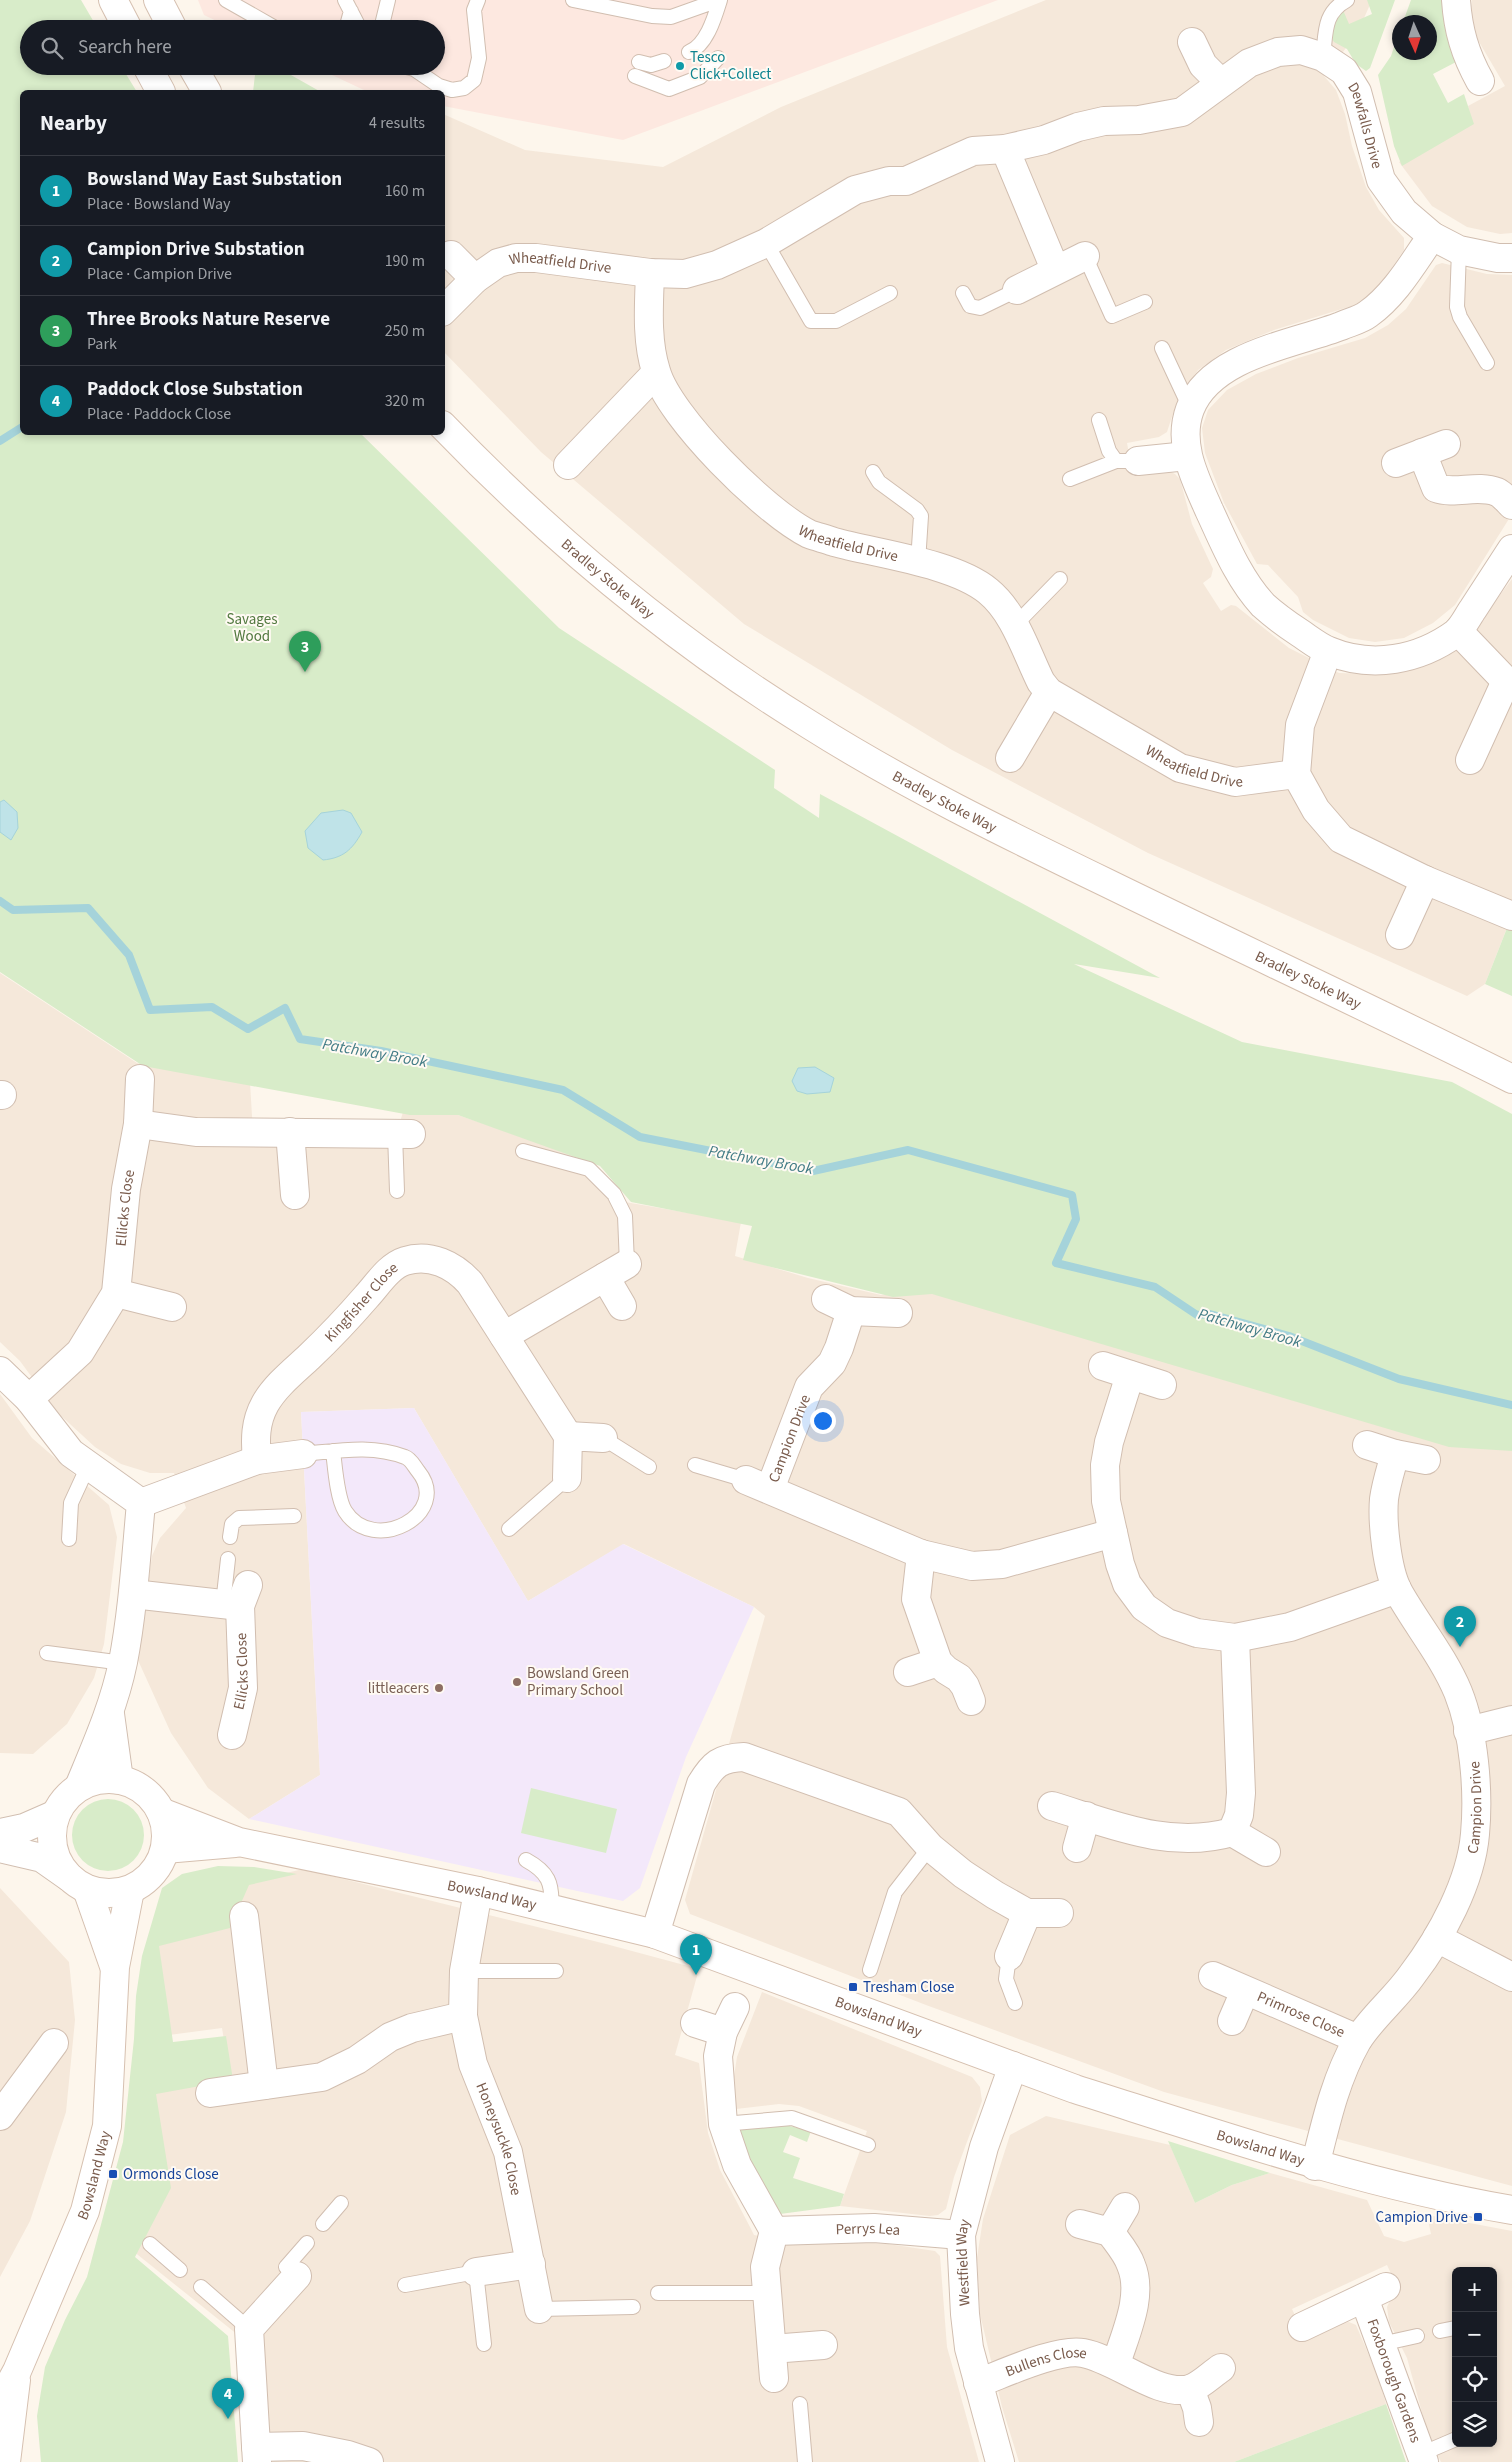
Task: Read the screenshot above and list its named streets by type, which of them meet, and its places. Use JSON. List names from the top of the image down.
{
  "streets": {
    "street": [
      "Dewfalls Drive",
      "Wheatfield Drive",
      "Bradley Stoke Way",
      "Ellicks Close",
      "Kingfisher Close",
      "Campion Drive",
      "Bowsland Way",
      "Primrose Close",
      "Honeysuckle Close",
      "Perrys Lea",
      "Westfield Way",
      "Bullens Close",
      "Foxborough Gardens"
    ]
  },
  "crossings": [
    ["Dewfalls Drive", "Wheatfield Drive"],
    ["Campion Drive", "Bowsland Way"],
    ["Campion Drive", "Primrose Close"],
    ["Bowsland Way", "Honeysuckle Close"],
    ["Bowsland Way", "Westfield Way"],
    ["Perrys Lea", "Westfield Way"],
    ["Westfield Way", "Bullens Close"]
  ],
  "water": ["Patchway Brook"],
  "parks": ["Savages Wood"],
  "places": {
    "other": ["Tesco Click+Collect", "Bowsland Green Primary School", "littleacers"],
    "transit": ["Tresham Close", "Ormonds Close", "Campion Drive"]
  },
  "north": "bottom",
  "page": {
    "search": "Search here",
    "heading": ["Nearby", "4 results"],
    "list": [
      {
        "mark": "1",
        "name": "Bowsland Way East Substation",
        "note": "Place · Bowsland Way",
        "value": "160 m"
      },
      {
        "mark": "2",
        "name": "Campion Drive Substation",
        "note": "Place · Campion Drive",
        "value": "190 m"
      },
      {
        "mark": "3",
        "name": "Three Brooks Nature Reserve",
        "note": "Park",
        "value": "250 m"
      },
      {
        "mark": "4",
        "name": "Paddock Close Substation",
        "note": "Place · Paddock Close",
        "value": "320 m"
      }
    ],
    "pins": [
      "3",
      "2",
      "1",
      "4"
    ],
    "map_buttons": ["+", "−"]
  }
}
